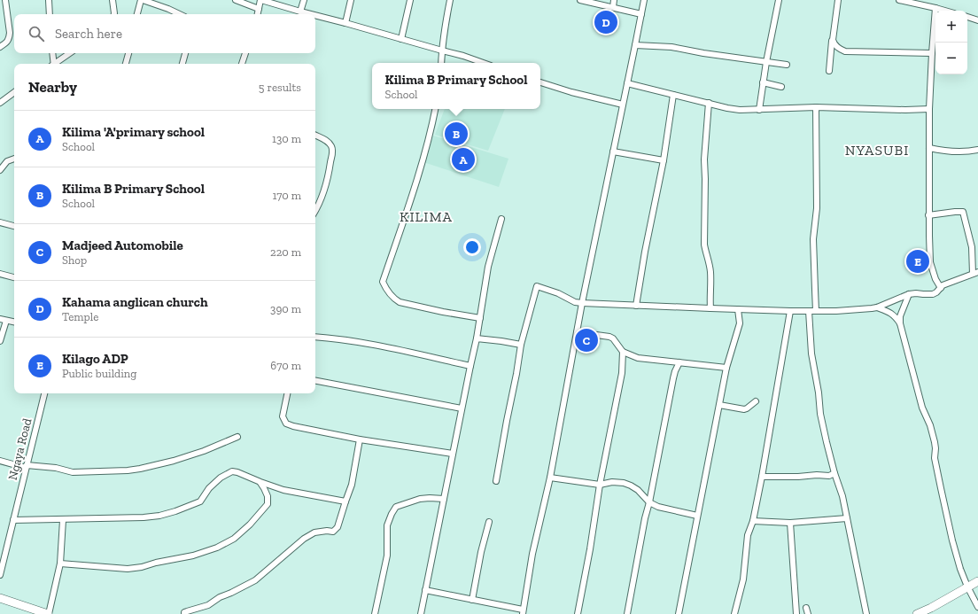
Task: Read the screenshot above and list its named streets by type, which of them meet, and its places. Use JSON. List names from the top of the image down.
{
  "streets": {
    "street": ["Ngaya Road"]
  },
  "districts": ["NYASUBI", "KILIMA"],
  "page": {
    "pins": [
      "D",
      "B",
      "A",
      "E",
      "C"
    ],
    "map_buttons": ["+", "−"],
    "search": "Search here",
    "popup": ["Kilima B Primary School", "School"],
    "heading": ["Nearby", "5 results"],
    "list": [
      {
        "mark": "A",
        "name": "Kilima 'A'primary school",
        "note": "School",
        "value": "130 m"
      },
      {
        "mark": "B",
        "name": "Kilima B Primary School",
        "note": "School",
        "value": "170 m"
      },
      {
        "mark": "C",
        "name": "Madjeed Automobile",
        "note": "Shop",
        "value": "220 m"
      },
      {
        "mark": "D",
        "name": "Kahama anglican church",
        "note": "Temple",
        "value": "390 m"
      },
      {
        "mark": "E",
        "name": "Kilago ADP",
        "note": "Public building",
        "value": "670 m"
      }
    ]
  }
}
